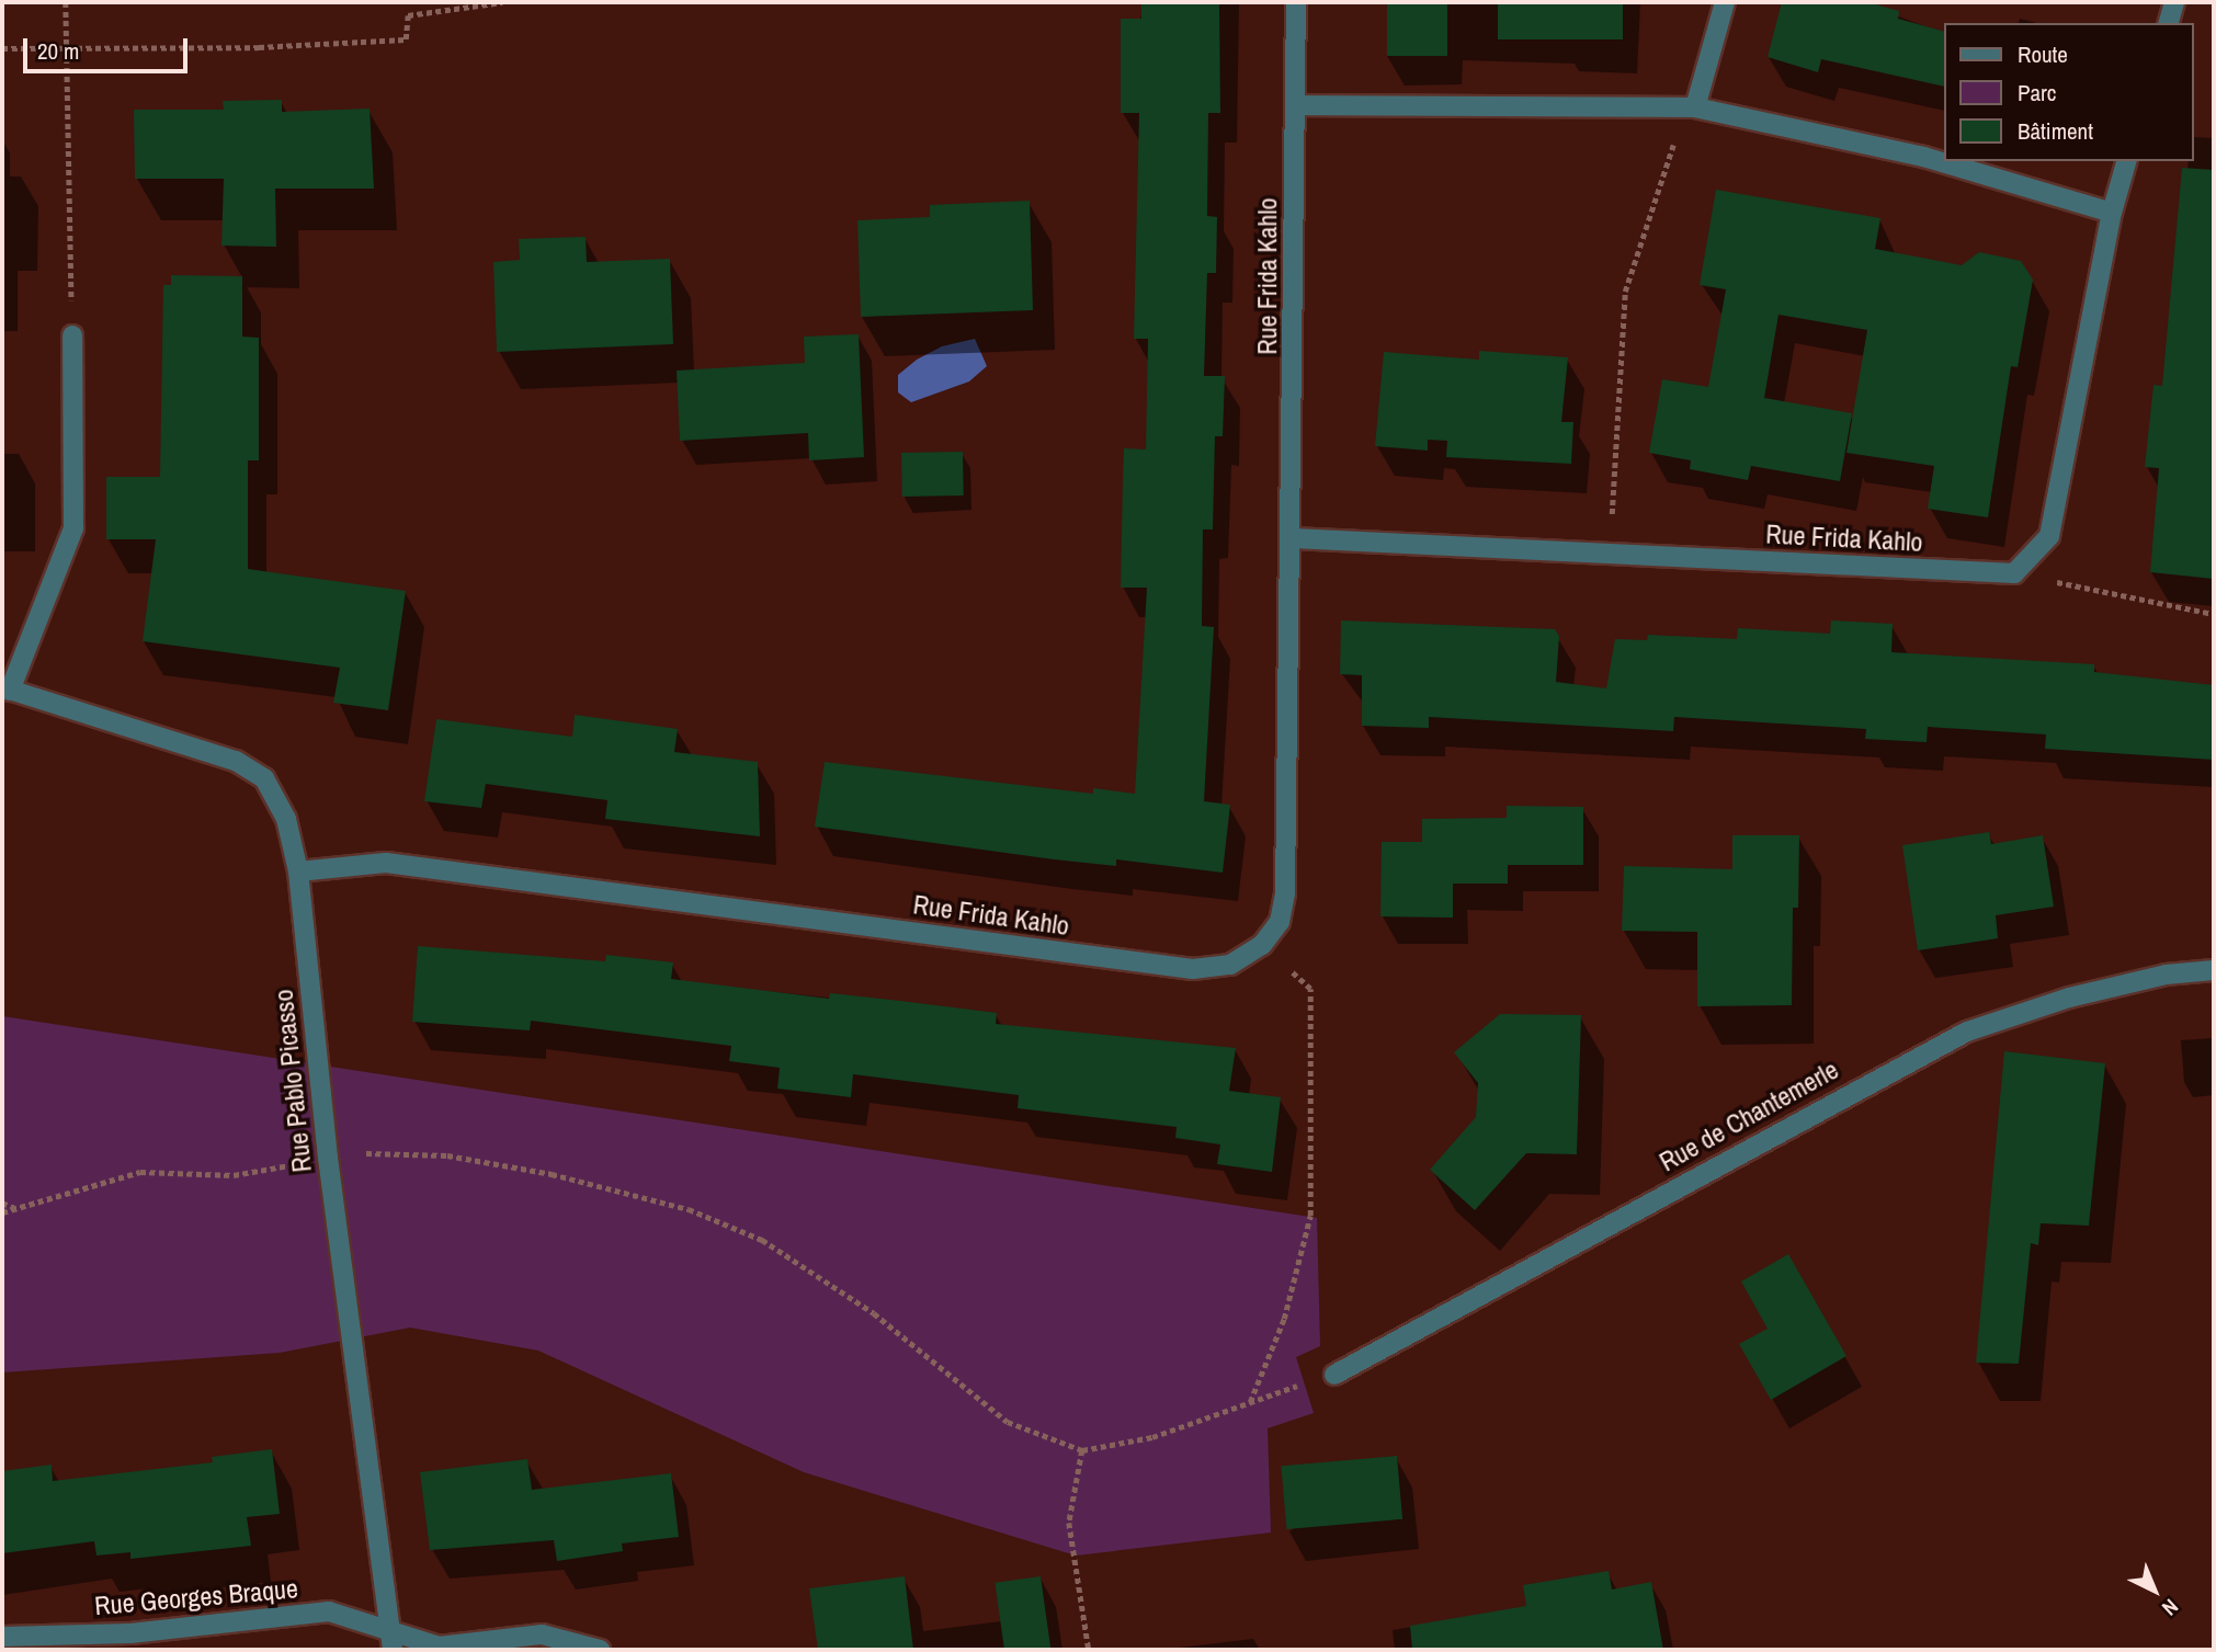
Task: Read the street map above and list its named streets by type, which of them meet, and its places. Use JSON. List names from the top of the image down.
{
  "streets": {
    "street": [
      "Rue Frida Kahlo",
      "Rue Pablo Picasso",
      "Rue de Chantemerle",
      "Rue Georges Braque"
    ]
  },
  "crossings": [
    ["Rue Frida Kahlo", "Rue Pablo Picasso"],
    ["Rue Pablo Picasso", "Rue Georges Braque"]
  ],
  "legend": ["Route", "Parc", "Bâtiment"],
  "scale_bar": "20 m",
  "north": "bottom right"
}
